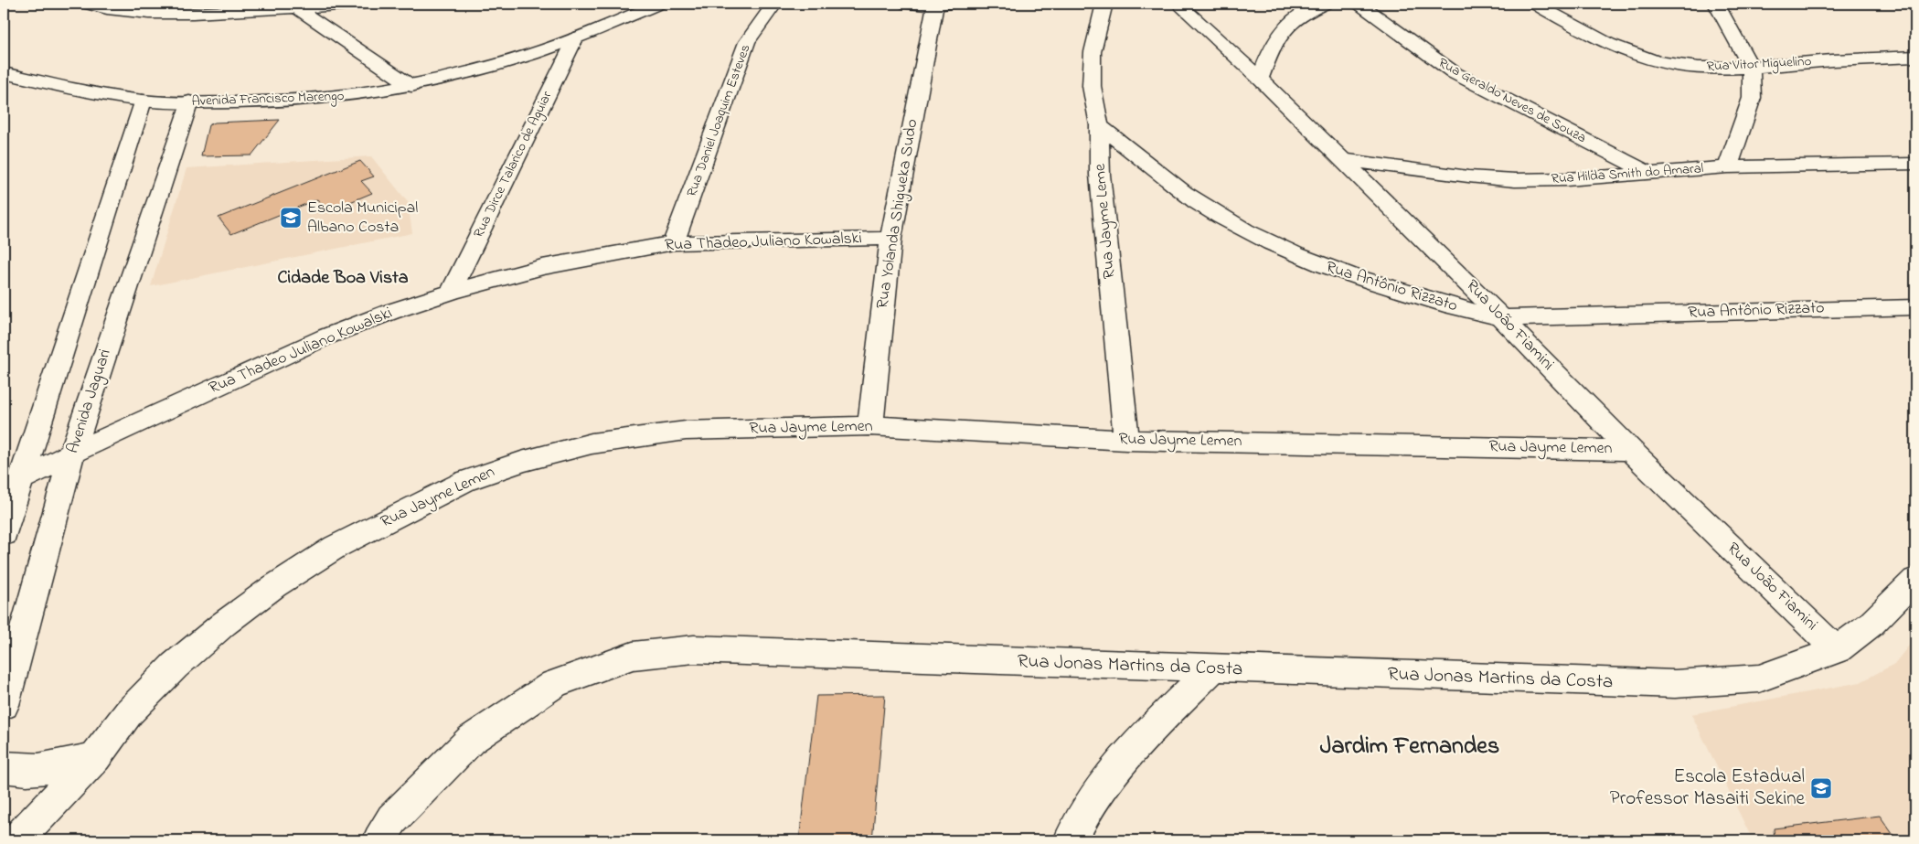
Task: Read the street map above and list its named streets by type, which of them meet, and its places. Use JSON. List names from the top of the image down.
{
  "streets": {
    "street": [
      "Rua Vitor Miguelino",
      "Avenida Francisco Marengo",
      "Rua Geraldo Neves de Souza",
      "Rua Daniel Joaquim Esteves",
      "Rua Dirce Talarico de Aguiar",
      "Rua Hilda Smith do Amaral",
      "Rua Yolanda Shigueka Sudo",
      "Rua Jayme Leme",
      "Rua Thadeo Juliano Kowalski",
      "Rua Antônio Rizzato",
      "Rua João Fiamini",
      "Avenida Jaguari",
      "Rua Jayme Lemen",
      "Rua Jonas Martins da Costa"
    ]
  },
  "crossings": [
    ["Avenida Francisco Marengo", "Rua Dirce Talarico de Aguiar"],
    ["Avenida Francisco Marengo", "Avenida Jaguari"],
    ["Rua Geraldo Neves de Souza", "Rua Hilda Smith do Amaral"],
    ["Rua Daniel Joaquim Esteves", "Rua Thadeo Juliano Kowalski"],
    ["Rua Dirce Talarico de Aguiar", "Rua Thadeo Juliano Kowalski"],
    ["Rua Hilda Smith do Amaral", "Rua João Fiamini"],
    ["Rua Yolanda Shigueka Sudo", "Rua Thadeo Juliano Kowalski"],
    ["Rua Yolanda Shigueka Sudo", "Rua Jayme Lemen"],
    ["Rua Jayme Leme", "Rua Antônio Rizzato"],
    ["Rua Jayme Leme", "Rua Jayme Lemen"],
    ["Rua Thadeo Juliano Kowalski", "Avenida Jaguari"],
    ["Rua Antônio Rizzato", "Rua João Fiamini"],
    ["Rua João Fiamini", "Rua Jayme Lemen"],
    ["Rua João Fiamini", "Rua Jonas Martins da Costa"]
  ],
  "districts": ["Cidade Boa Vista", "Jardim Fernandes"],
  "places": {
    "school or university": ["Escola Municipal Albano Costa", "Escola Estadual Professor Masaiti Sekine"]
  }
}
